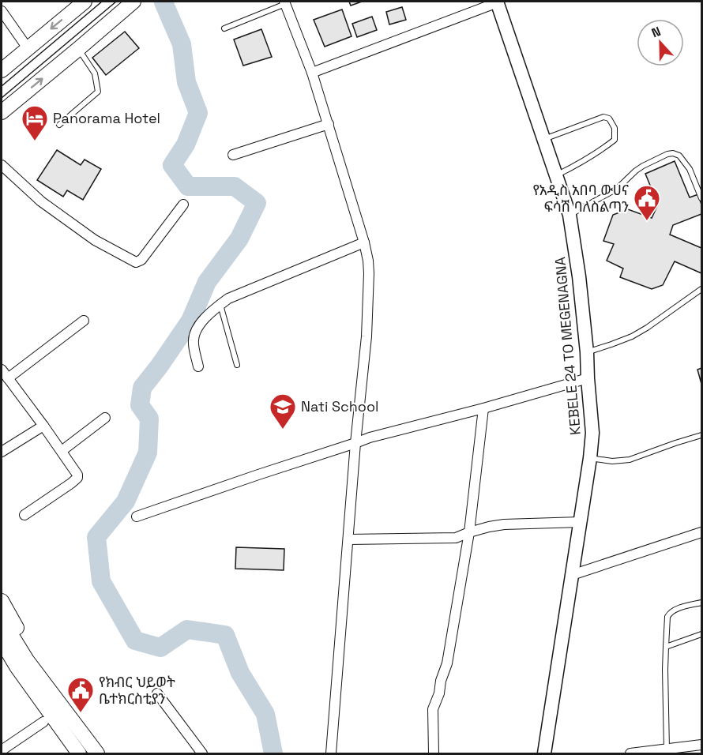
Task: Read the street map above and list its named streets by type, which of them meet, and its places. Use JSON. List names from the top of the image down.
{
  "streets": {
    "main road": ["KEBELE 24 TO MEGENAGNA"]
  },
  "places": {
    "hotel": ["Panorama Hotel"],
    "public building": ["የአዲስ አበባ ውሀና ፍሳሽ ባለስልጣን", "የክብር ህይወት ቤተክርስቲያን"],
    "school or university": ["Nati School"]
  },
  "north": "top"
}
